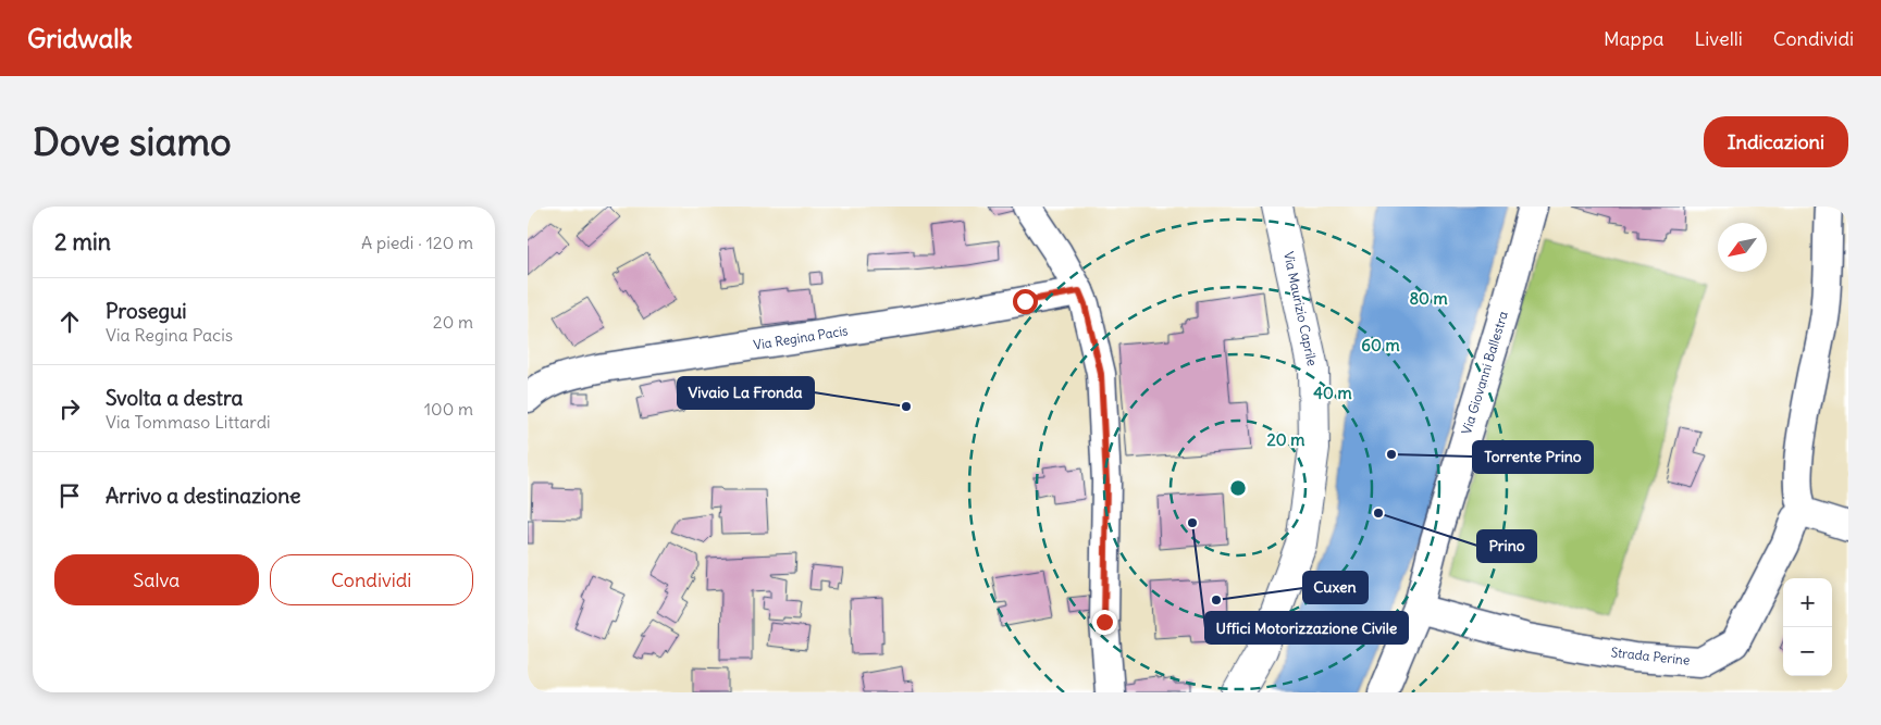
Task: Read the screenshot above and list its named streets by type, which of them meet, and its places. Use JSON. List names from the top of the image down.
{
  "streets": {
    "main road": ["Via Maurizio Caprile"],
    "street": ["Via Regina Pacis", "Via Giovanni Ballestra", "Strada Perine"]
  },
  "crossings": [
    ["Via Giovanni Ballestra", "Strada Perine"]
  ],
  "places": [
    "Vivaio La Fronda",
    "Torrente Prino",
    "Prino",
    "Uffici Motorizzazione Civile",
    "Cuxen"
  ],
  "north": "bottom left",
  "page": {
    "header": "Gridwalk",
    "nav": ["Mappa", "Livelli", "Condividi"],
    "buttons": [
      "Indicazioni",
      ["Salva", "Condividi"]
    ],
    "title": "Dove siamo",
    "heading": ["2 min", "A piedi · 120 m"],
    "list": [
      ["Prosegui", "Via Regina Pacis", "20 m"],
      ["Svolta a destra", "Via Tommaso Littardi", "100 m"],
      "Arrivo a destinazione"
    ],
    "map_buttons": ["+", "−"]
  },
  "rings": [
    "80 m",
    "60 m",
    "40 m",
    "20 m"
  ]
}
